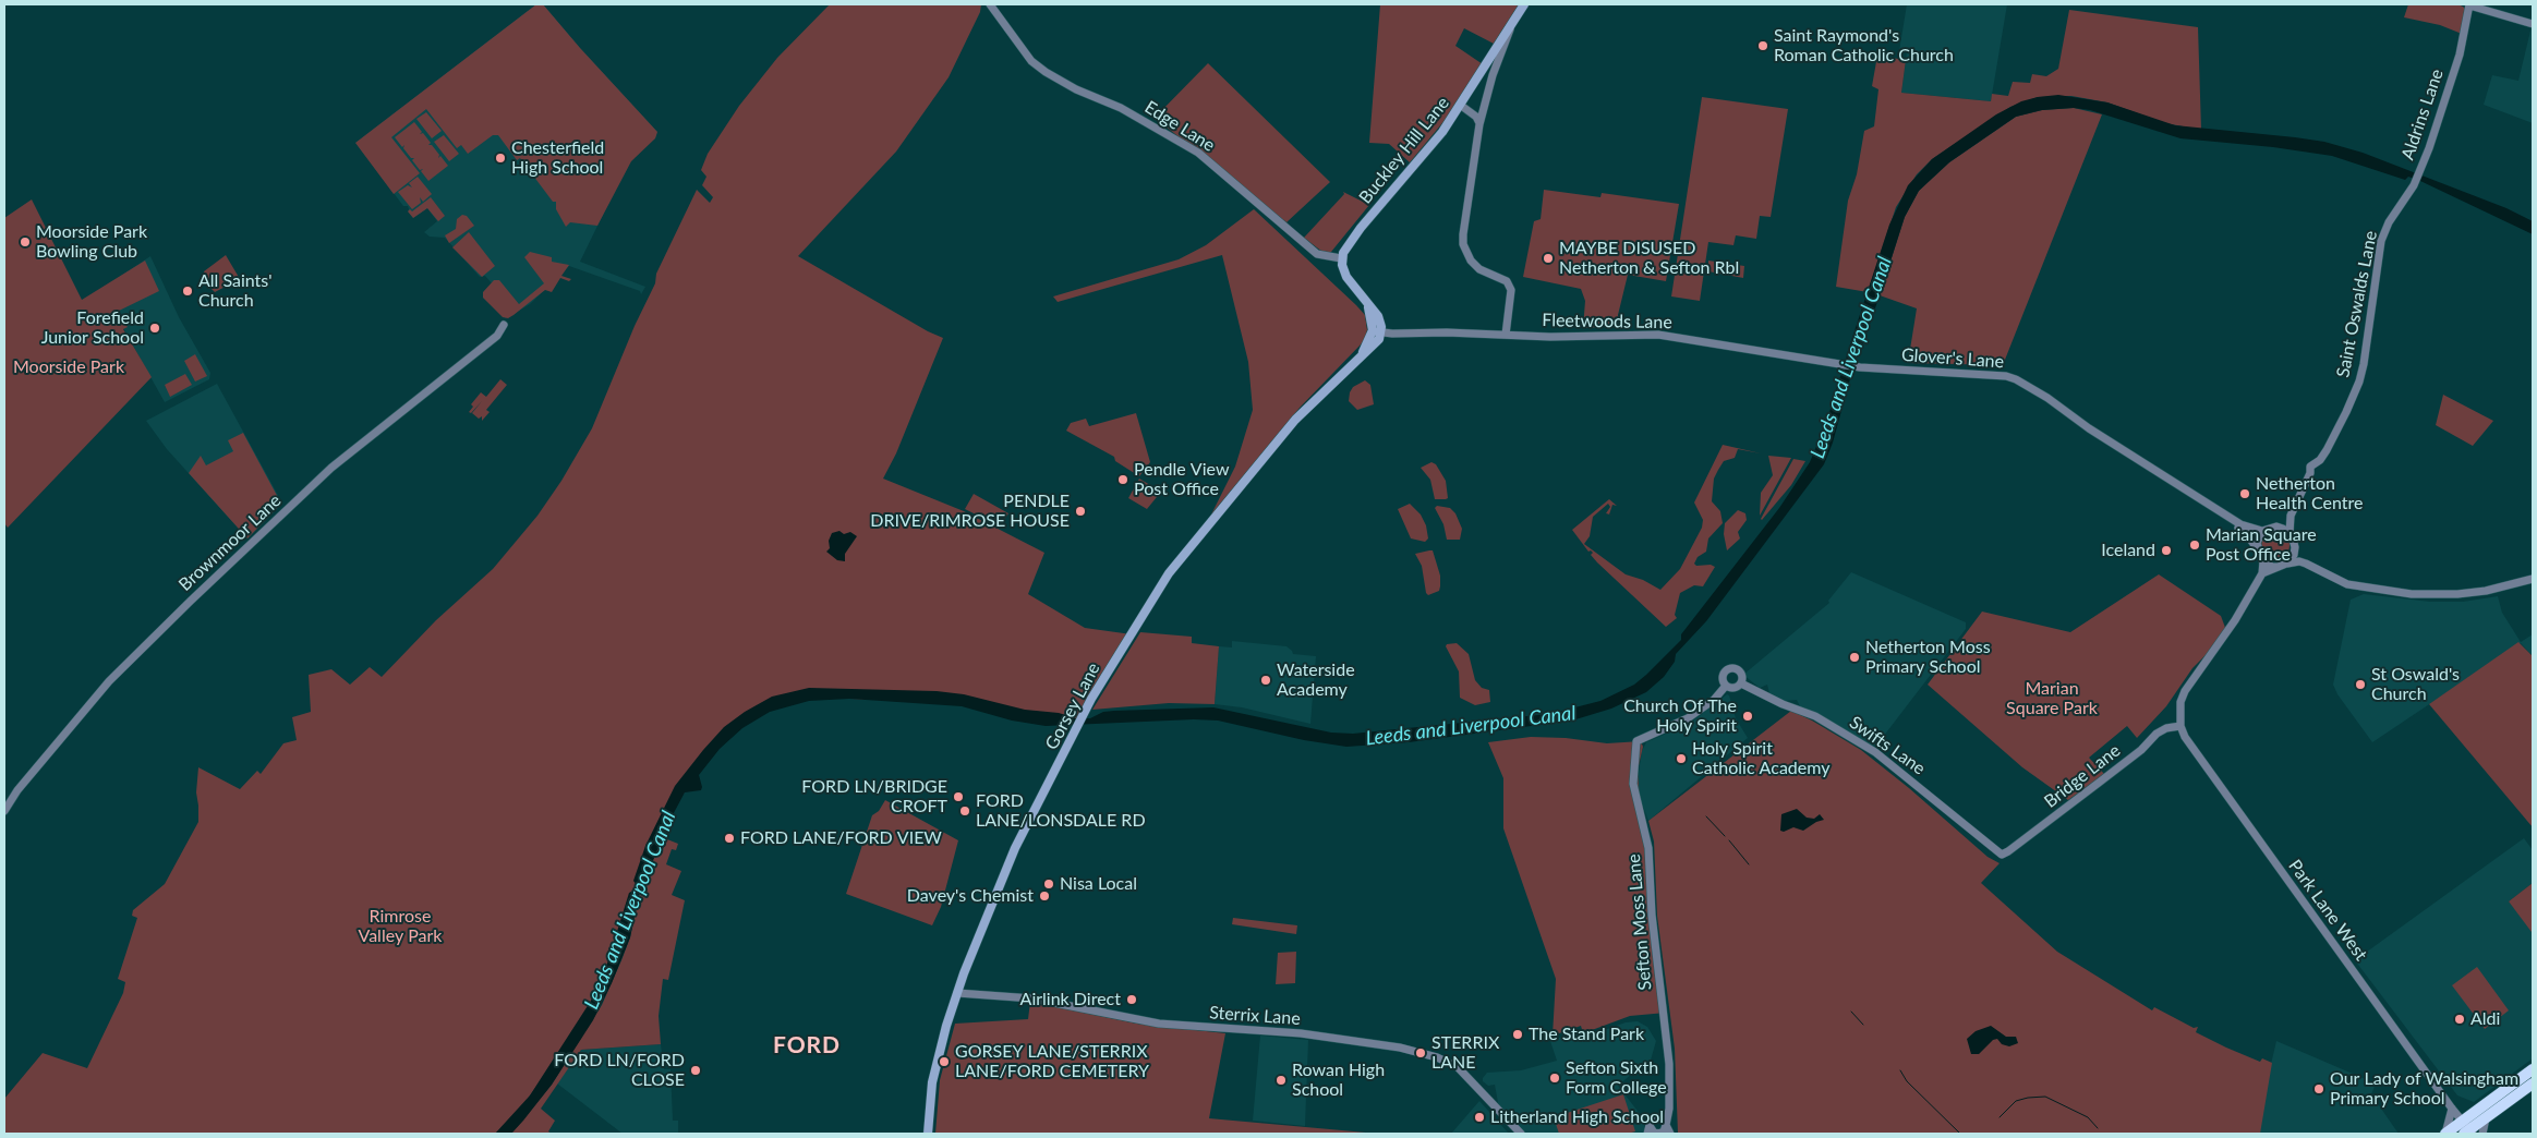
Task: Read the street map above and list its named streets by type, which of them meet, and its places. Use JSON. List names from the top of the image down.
{
  "streets": {
    "main road": ["Buckley Hill Lane", "Gorsey Lane"],
    "street": [
      "Aldrins Lane",
      "Edge Lane",
      "Saint Oswalds Lane",
      "Fleetwoods Lane",
      "Glover's Lane",
      "Brownmoor Lane",
      "Swifts Lane",
      "Bridge Lane",
      "Park Lane West",
      "Sefton Moss Lane",
      "Sterrix Lane"
    ]
  },
  "crossings": [
    ["Aldrins Lane", "Saint Oswalds Lane"],
    ["Edge Lane", "Buckley Hill Lane"],
    ["Saint Oswalds Lane", "Glover's Lane"],
    ["Fleetwoods Lane", "Glover's Lane"],
    ["Fleetwoods Lane", "Gorsey Lane"],
    ["Gorsey Lane", "Sterrix Lane"],
    ["Swifts Lane", "Bridge Lane"],
    ["Swifts Lane", "Sefton Moss Lane"],
    ["Bridge Lane", "Park Lane West"]
  ],
  "districts": ["FORD"],
  "water": ["Leeds and Liverpool Canal"],
  "parks": ["Moorside Park", "Marian Square Park", "Rimrose Valley Park"],
  "places": [
    "Saint Raymond's Roman Catholic Church",
    "Chesterfield High School",
    "Moorside Park Bowling Club",
    "MAYBE DISUSED Netherton & Sefton Rbl",
    "All Saints' Church",
    "Forefield Junior School",
    "Pendle View Post Office",
    "Netherton Health Centre",
    "PENDLE DRIVE/RIMROSE HOUSE",
    "Marian Square Post Office",
    "Iceland",
    "Netherton Moss Primary School",
    "Waterside Academy",
    "St Oswald's Church",
    "Church Of The Holy Spirit",
    "Holy Spirit Catholic Academy",
    "FORD LN/BRIDGE CROFT",
    "FORD LANE/LONSDALE RD",
    "FORD LANE/FORD VIEW",
    "Nisa Local",
    "Davey's Chemist",
    "Airlink Direct",
    "Aldi",
    "The Stand Park",
    "STERRIX LANE",
    "GORSEY LANE/STERRIX LANE/FORD CEMETERY",
    "FORD LN/FORD CLOSE",
    "Sefton Sixth Form College",
    "Rowan High School",
    "Our Lady of Walsingham Primary School",
    "Litherland High School"
  ]
}
